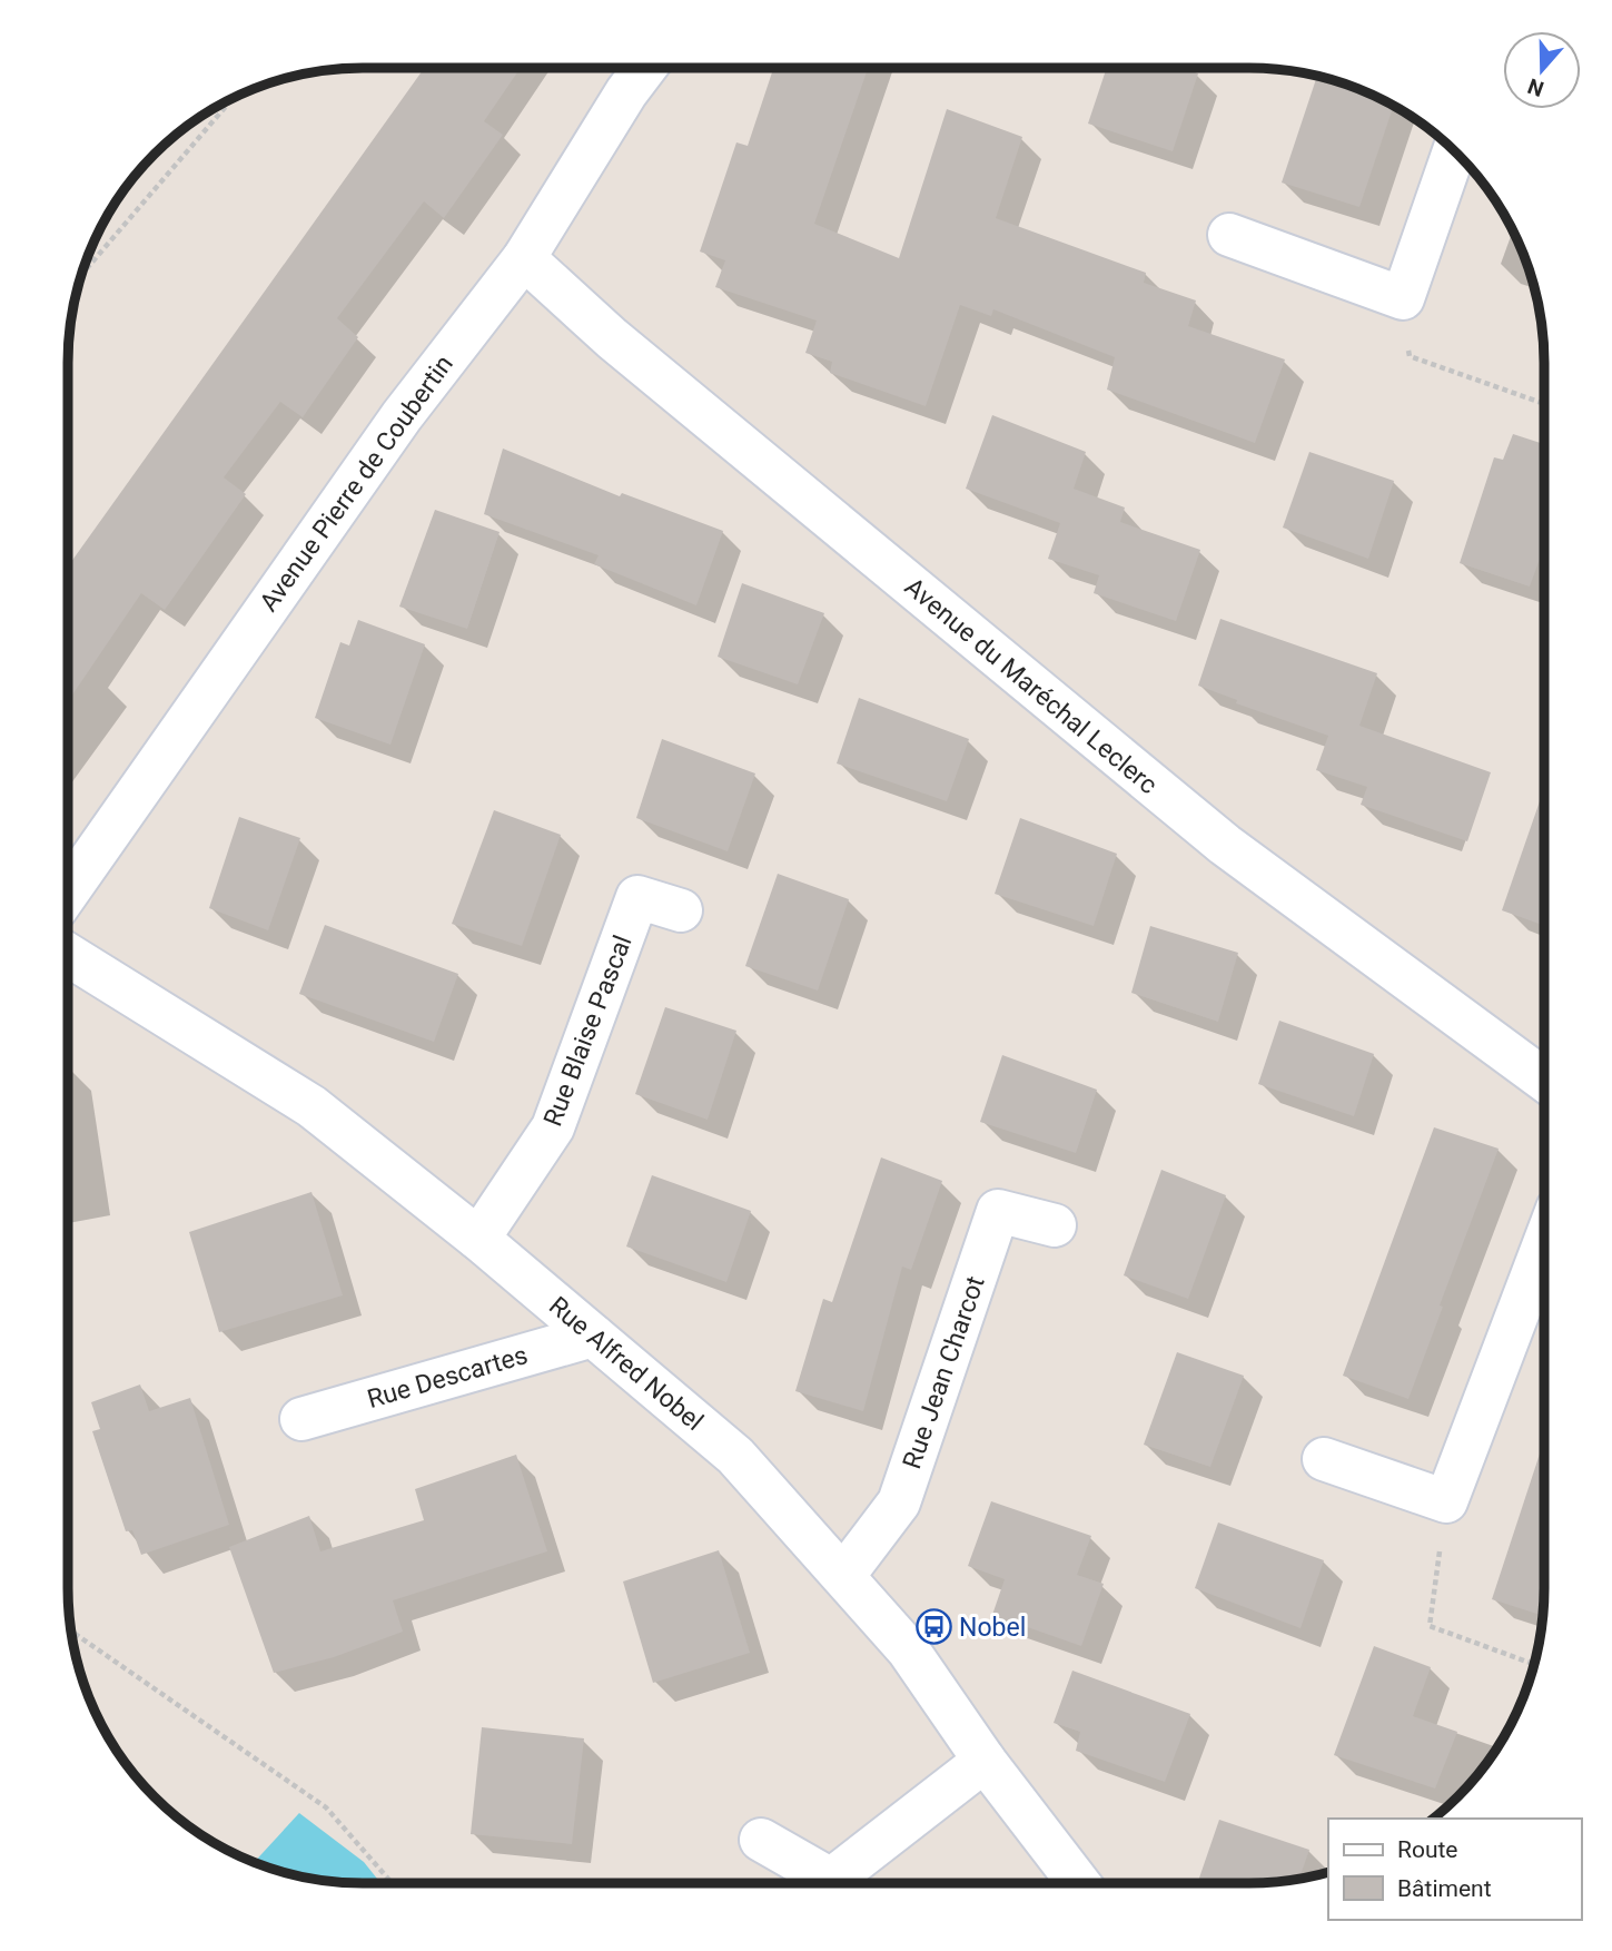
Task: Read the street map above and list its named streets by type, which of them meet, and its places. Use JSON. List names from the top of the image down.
{
  "streets": {
    "street": [
      "Avenue Pierre de Coubertin",
      "Avenue du Maréchal Leclerc",
      "Rue Blaise Pascal",
      "Rue Alfred Nobel",
      "Rue Jean Charcot",
      "Rue Descartes"
    ]
  },
  "crossings": [
    ["Avenue Pierre de Coubertin", "Avenue du Maréchal Leclerc"],
    ["Rue Blaise Pascal", "Rue Alfred Nobel"],
    ["Rue Alfred Nobel", "Rue Jean Charcot"],
    ["Rue Alfred Nobel", "Rue Descartes"]
  ],
  "places": {
    "bus stop": ["Nobel"]
  },
  "legend": ["Route", "Bâtiment"],
  "north": "bottom"
}
